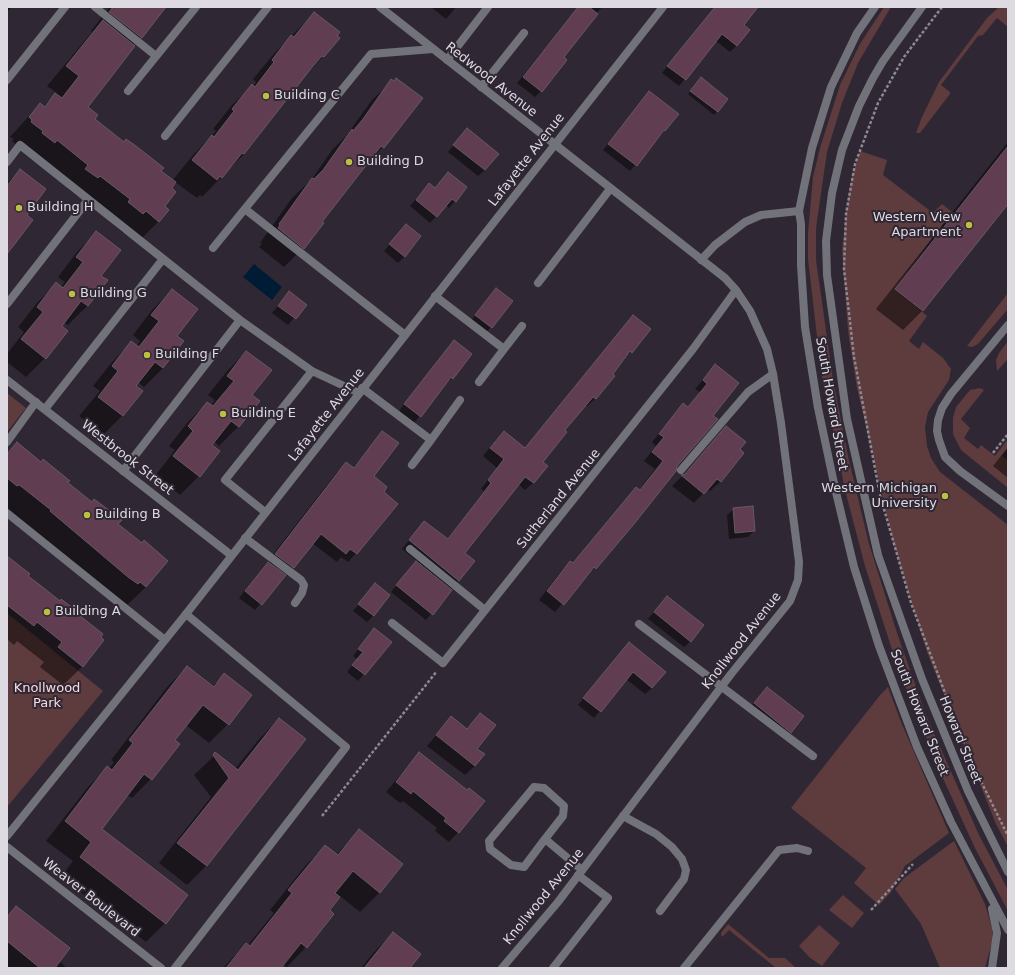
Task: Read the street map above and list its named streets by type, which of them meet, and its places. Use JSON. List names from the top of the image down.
{
  "streets": {
    "street": [
      "Redwood Avenue",
      "Lafayette Avenue",
      "South Howard Street",
      "Westbrook Street",
      "Sutherland Avenue",
      "Knollwood Avenue",
      "Howard Street",
      "Weaver Boulevard"
    ]
  },
  "crossings": [
    ["Redwood Avenue", "Lafayette Avenue"],
    ["Redwood Avenue", "Knollwood Avenue"],
    ["Lafayette Avenue", "Westbrook Street"],
    ["South Howard Street", "Howard Street"],
    ["Sutherland Avenue", "Knollwood Avenue"]
  ],
  "parks": ["Knollwood Park"],
  "places": [
    "Building C",
    "Building D",
    "Building H",
    "Western View Apartment",
    "Building G",
    "Building F",
    "Building E",
    "Western Michigan University",
    "Building B",
    "Building A"
  ]
}
